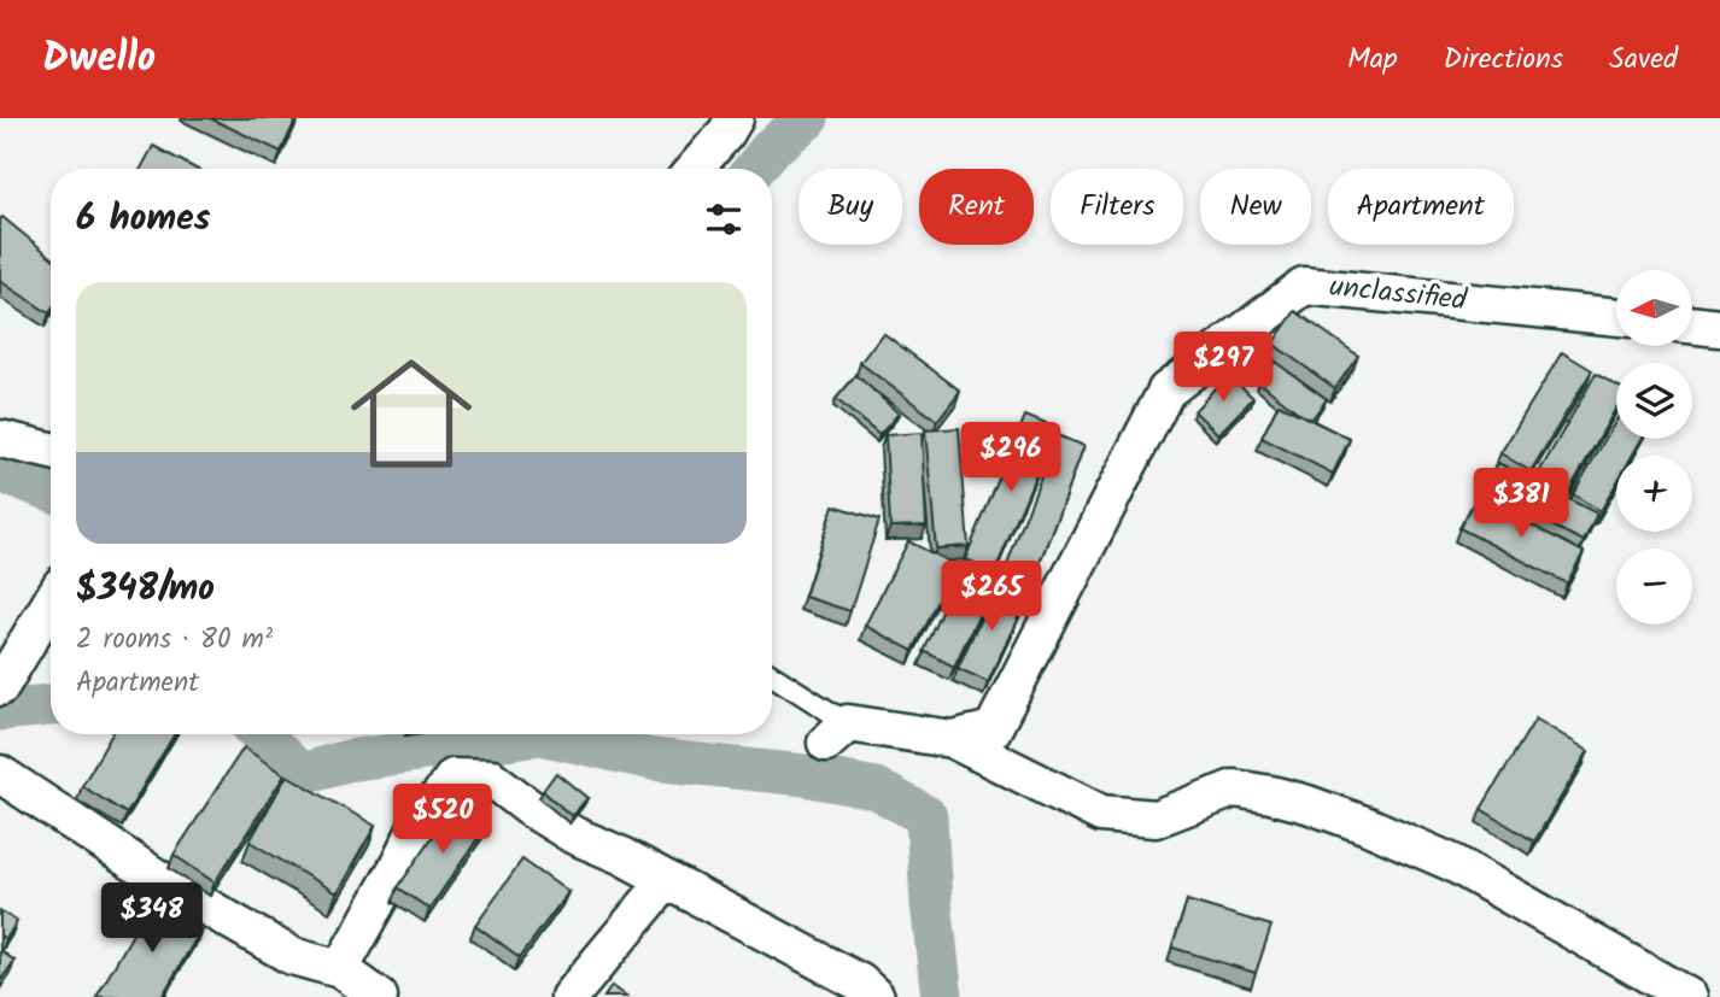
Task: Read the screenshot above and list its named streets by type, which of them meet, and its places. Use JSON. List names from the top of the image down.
{
  "streets": {
    "street": ["unclassified"]
  },
  "north": "left",
  "page": {
    "header": "Dwello",
    "nav": ["Map", "Directions", "Saved"],
    "chip": [
      "Buy",
      "Rent",
      "Filters",
      "New",
      "Apartment"
    ],
    "heading": "6 homes",
    "map_buttons": ["+", "−"],
    "list": [
      {
        "name": "$348/mo",
        "note": "2 rooms · 80 m² · Apartment"
      }
    ],
    "price": [
      "$297",
      "$296",
      "$381",
      "$265",
      "$520",
      "$348"
    ]
  }
}
